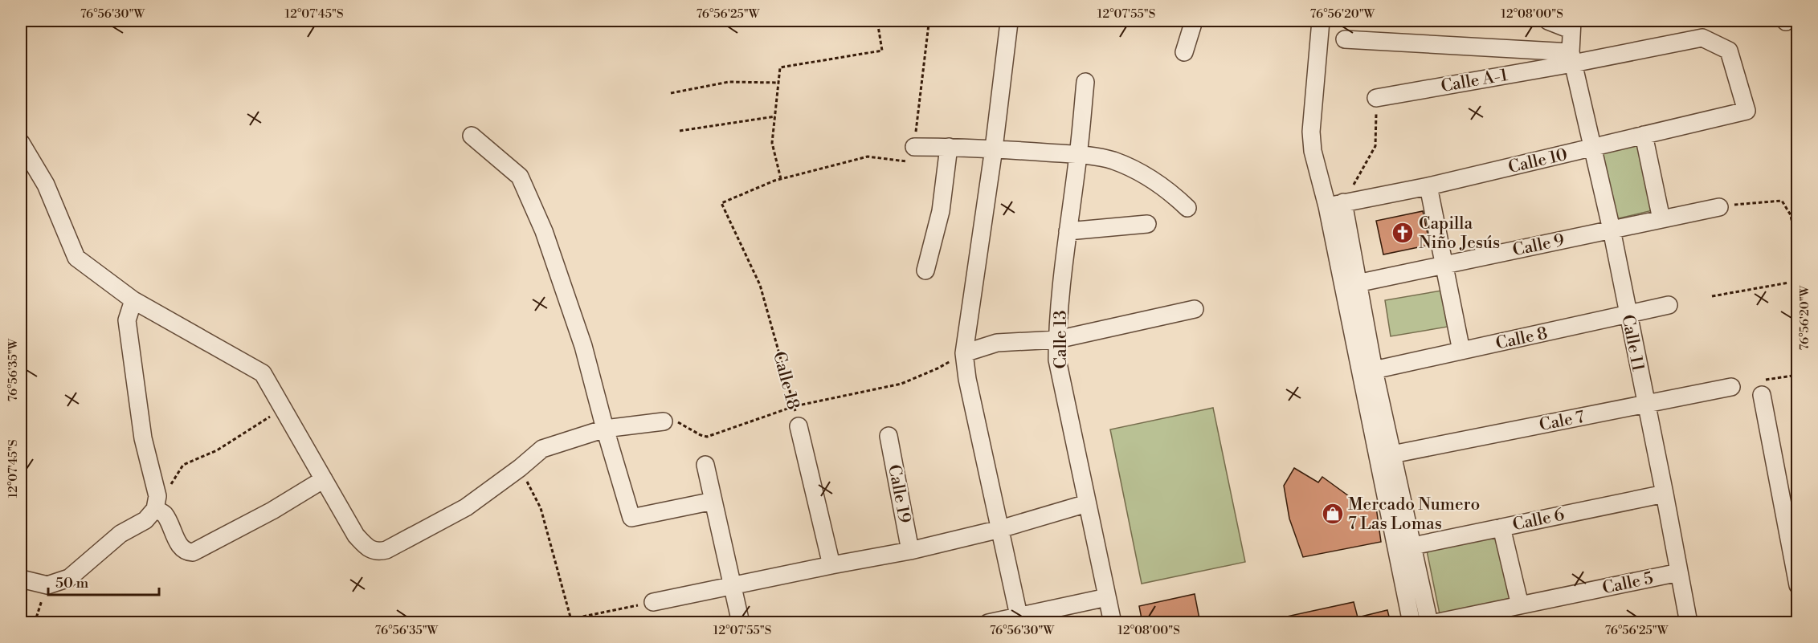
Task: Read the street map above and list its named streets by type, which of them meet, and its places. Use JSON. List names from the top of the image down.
{
  "streets": {
    "street": [
      "Calle A-1",
      "Calle 10",
      "Calle 9",
      "Calle 8",
      "Calle 13",
      "Calle 11",
      "Calle 18",
      "Cale 7",
      "Calle 19",
      "Calle 6",
      "Calle 5"
    ]
  },
  "crossings": [
    ["Calle A-1", "Calle 10"],
    ["Calle A-1", "Calle 11"],
    ["Calle 10", "Calle 11"],
    ["Calle 9", "Calle 11"],
    ["Calle 8", "Calle 11"],
    ["Calle 11", "Cale 7"],
    ["Calle 11", "Calle 6"],
    ["Calle 11", "Calle 5"]
  ],
  "places": {
    "church": ["Capilla Niño Jesús"],
    "shop": ["Mercado Numero 7 Las Lomas"]
  },
  "scale_bar": "50 m",
  "coordinates": [
    "76°56'30\"W",
    "12°07'45\"S",
    "76°56'25\"W",
    "12°07'55\"S",
    "76°56'20\"W",
    "12°08'00\"S",
    "76°56'35\"W"
  ]
}
